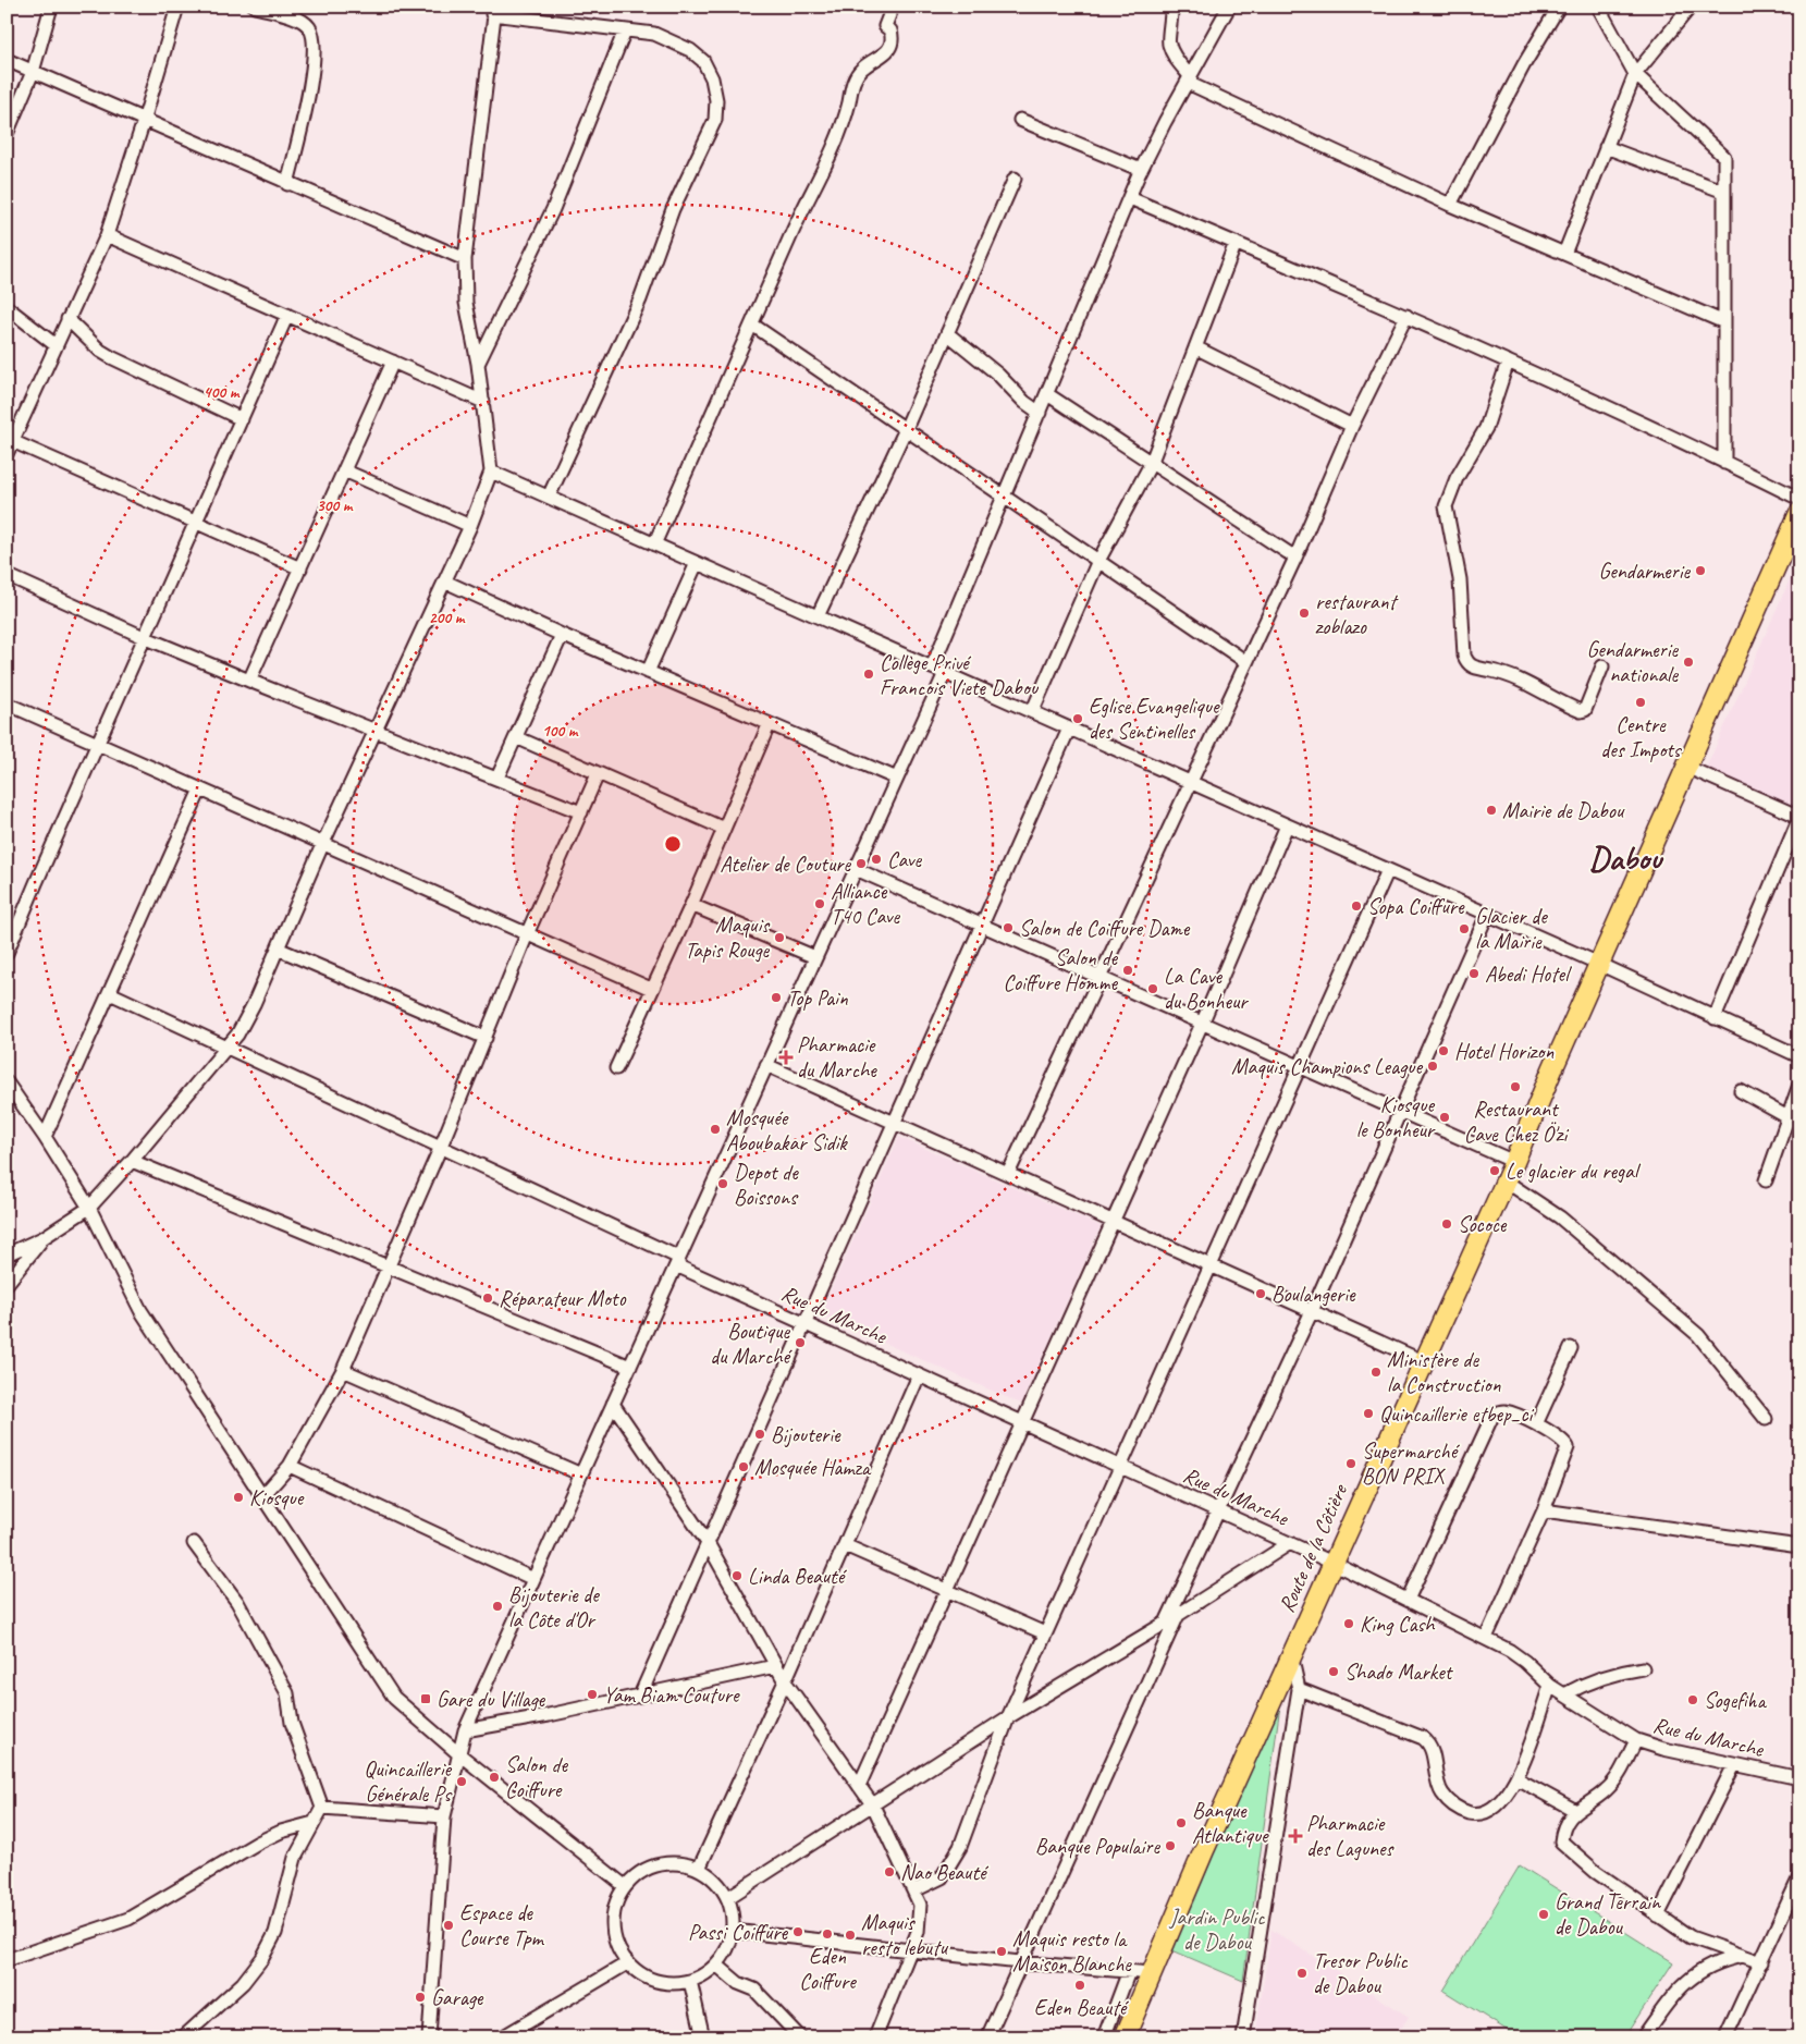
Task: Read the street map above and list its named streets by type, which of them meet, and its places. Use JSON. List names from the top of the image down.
{
  "streets": {
    "main road": ["Route de la Côtière"],
    "street": ["Rue du Marche"]
  },
  "crossings": [
    ["Rue du Marche", "Route de la Côtière"]
  ],
  "districts": ["Dabou"],
  "parks": ["Jardin Public de Dabou"],
  "places": {
    "other": [
      "Gendarmerie",
      "restaurant zoblazo",
      "Gendarmerie nationale",
      "Collège Privé Francois Viete Dabou",
      "Centre des Impots",
      "Eglise Evangelique des Sentinelles",
      "Mairie de Dabou",
      "Cave",
      "Atelier de Couture",
      "Alliance T40 Cave",
      "Sopa Coiffure",
      "Salon de Coiffure Dame",
      "Glacier de la Mairie",
      "Maquis Tapis Rouge",
      "Salon de Coiffure Homme",
      "Abedi Hotel",
      "La Cave du Bonheur",
      "Top Pain",
      "Hotel Horizon",
      "Maquis Champions League",
      "Restaurant Cave Chez Ö'zi",
      "Kiosque le Bonheur",
      "Mosquée Aboubakar Sidik",
      "Le glacier du regal",
      "Depot de Boissons",
      "Sococe",
      "Boulangerie",
      "Réparateur Moto",
      "Boutique du Marché",
      "Ministère de la Construction",
      "Quincaillerie etbep_ci",
      "Bijouterie",
      "Supermarché BON PRIX",
      "Mosquée Hamza",
      "Kiosque",
      "Linda Beauté",
      "Bijouterie de la Côte d'Or",
      "King Cash",
      "Shado Market",
      "Yam Biam Couture",
      "Sogefiha",
      "Salon de Coiffure",
      "Quincaillerie Générale Ps",
      "Banque Atlantique",
      "Banque Populaire",
      "Nao Beauté",
      "Grand Terrain de Dabou",
      "Espace de Course Tpm",
      "Passi Coiffure",
      "Eden Coiffure",
      "Maquis resto lebutu",
      "Maquis resto la Maison Blanche",
      "Tresor Public de Dabou",
      "Eden Beauté",
      "Garage"
    ],
    "health": ["Pharmacie du Marche", "Pharmacie des Lagunes"],
    "transit": ["Gare du Village"]
  },
  "rings": [
    "400 m",
    "300 m",
    "200 m",
    "100 m"
  ]
}
